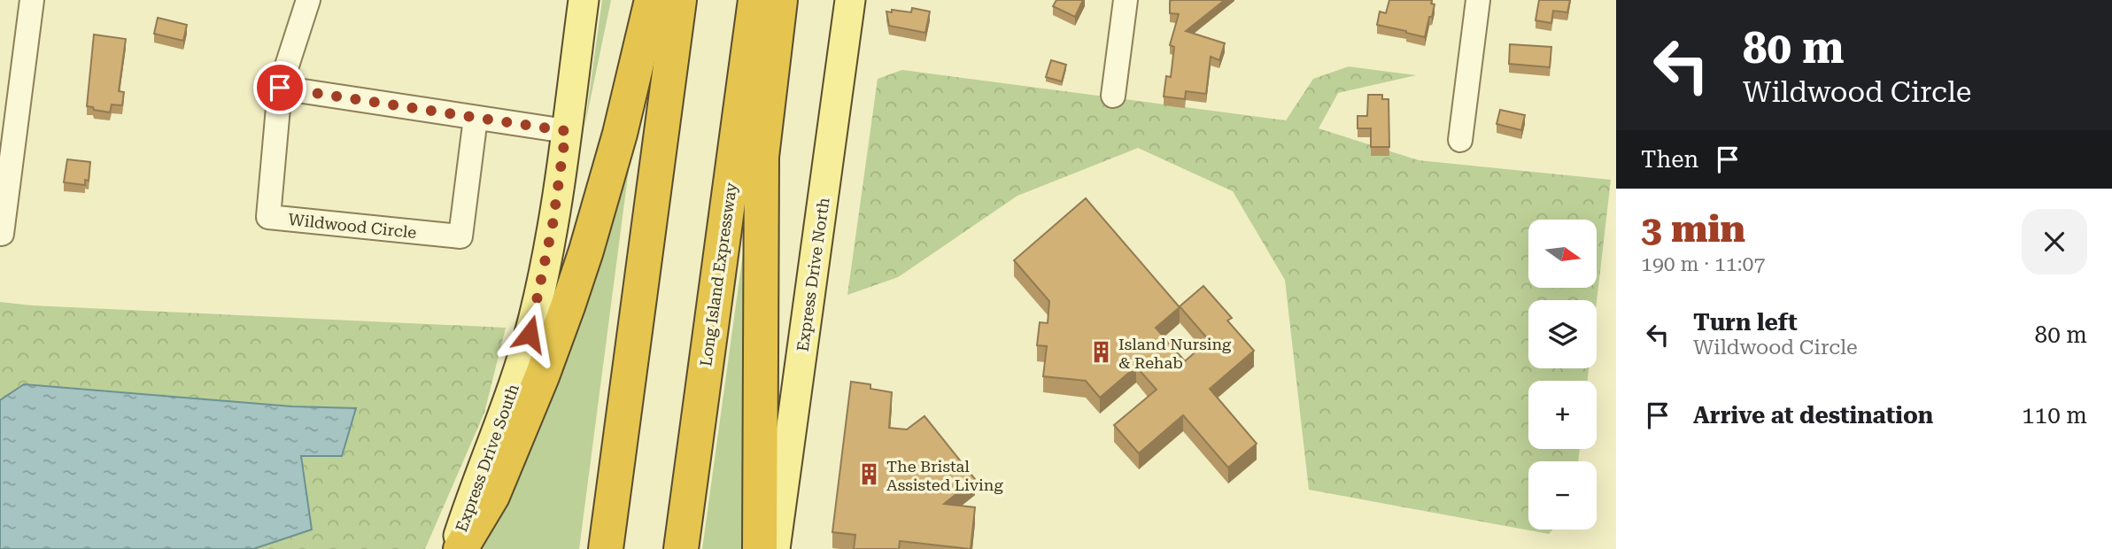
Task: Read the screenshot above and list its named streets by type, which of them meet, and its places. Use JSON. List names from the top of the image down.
{
  "streets": {
    "highway": ["Long Island Expressway"],
    "main road": ["Express Drive North", "Express Drive South"],
    "street": ["Wildwood Circle"]
  },
  "places": {
    "building": ["Island Nursing & Rehab", "The Bristal Assisted Living"]
  },
  "north": "right",
  "page": {
    "turn": ["80 m", "Wildwood Circle"],
    "then": "Then",
    "heading": ["3 min", "190 m · 11:07"],
    "map_buttons": ["+", "−"],
    "list": [
      {
        "name": "Turn left",
        "note": "Wildwood Circle",
        "value": "80 m"
      },
      {
        "name": "Arrive at destination",
        "value": "110 m"
      }
    ]
  }
}
